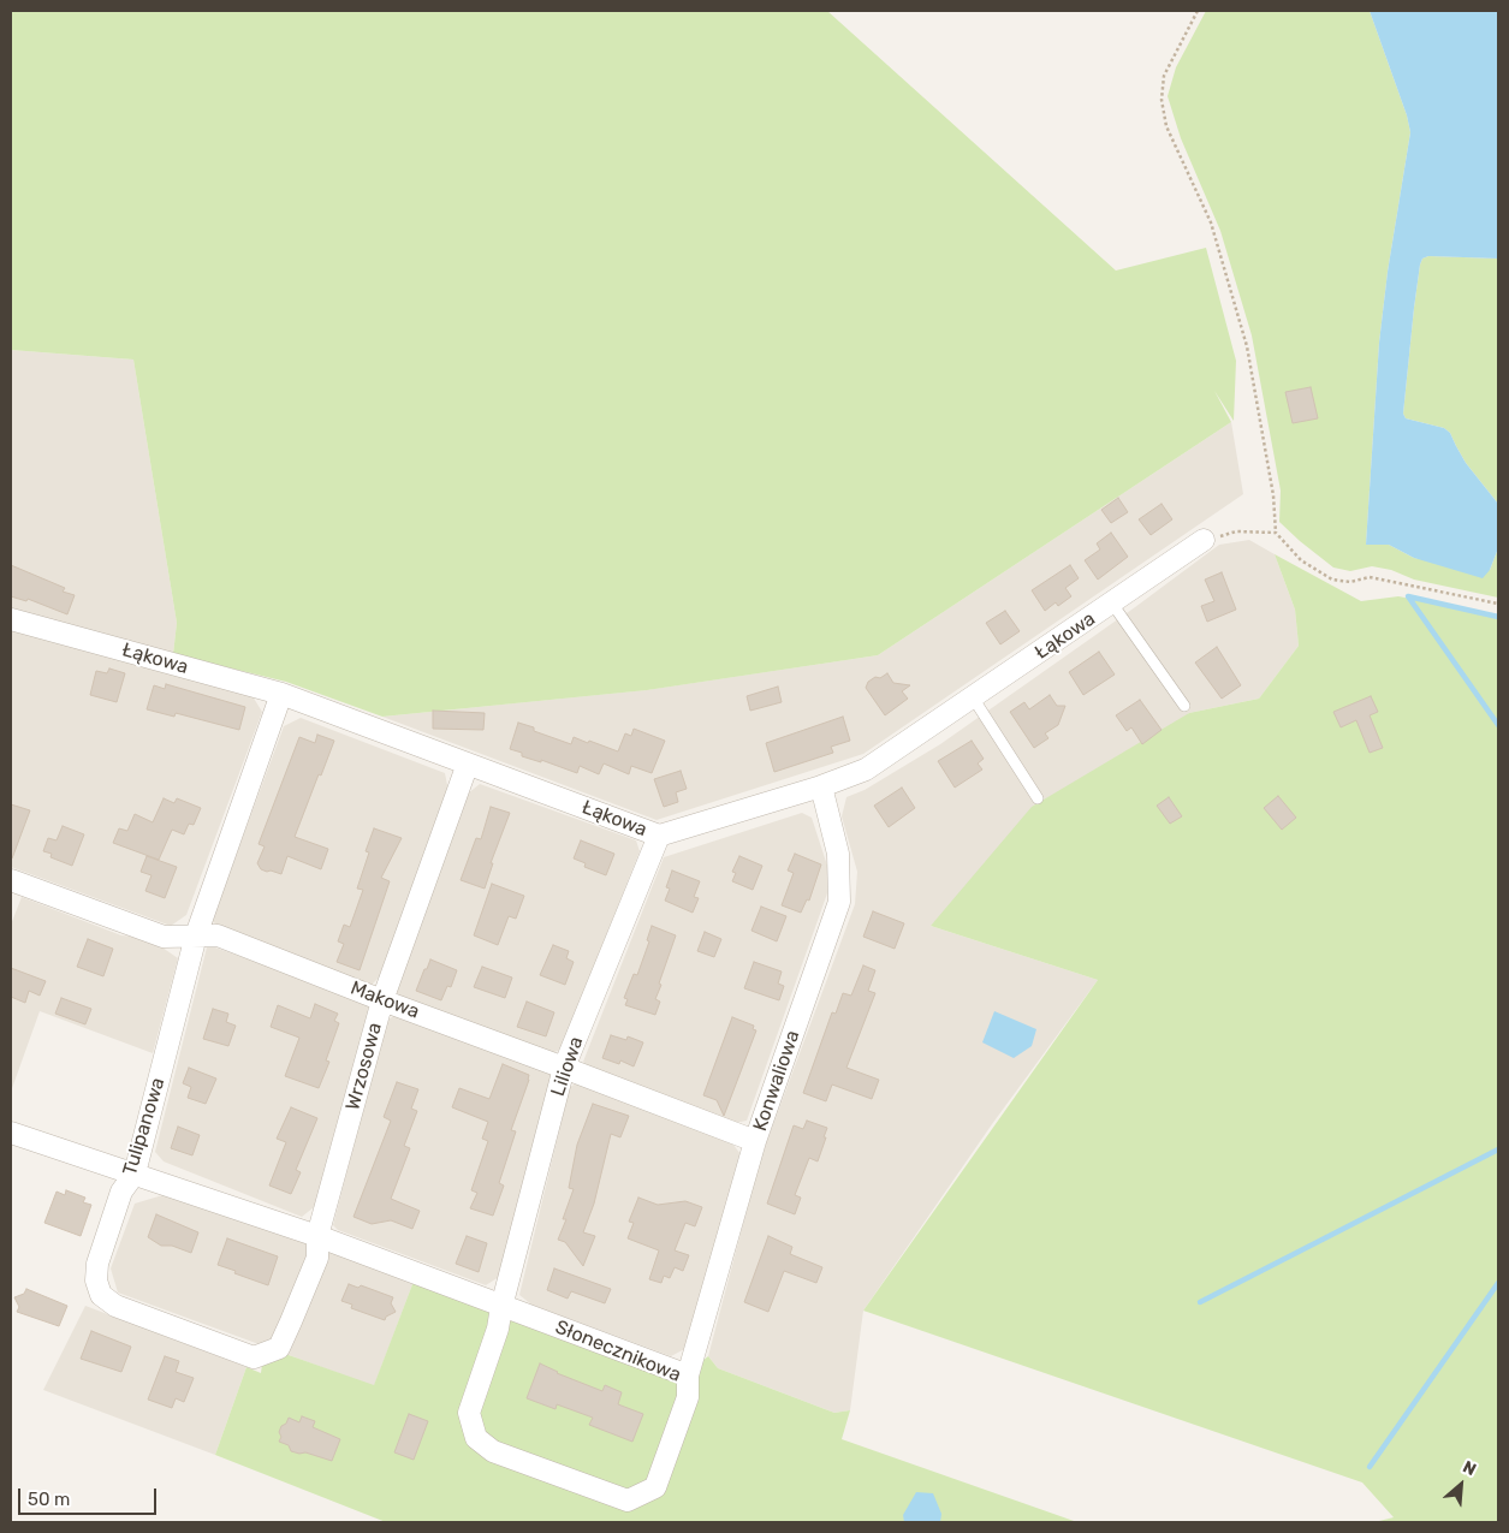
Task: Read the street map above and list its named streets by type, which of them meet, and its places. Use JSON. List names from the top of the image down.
{
  "streets": {
    "street": [
      "Łąkowa",
      "Makowa",
      "Wrzosowa",
      "Liliowa",
      "Konwaliowa",
      "Tulipanowa",
      "Słonecznikowa"
    ]
  },
  "crossings": [
    ["Łąkowa", "Wrzosowa"],
    ["Łąkowa", "Liliowa"],
    ["Łąkowa", "Konwaliowa"],
    ["Łąkowa", "Tulipanowa"],
    ["Makowa", "Wrzosowa"],
    ["Makowa", "Liliowa"],
    ["Makowa", "Konwaliowa"],
    ["Makowa", "Tulipanowa"],
    ["Wrzosowa", "Tulipanowa"],
    ["Wrzosowa", "Słonecznikowa"],
    ["Liliowa", "Słonecznikowa"],
    ["Konwaliowa", "Słonecznikowa"],
    ["Tulipanowa", "Słonecznikowa"]
  ],
  "scale_bar": "50 m",
  "north": "top right"
}
